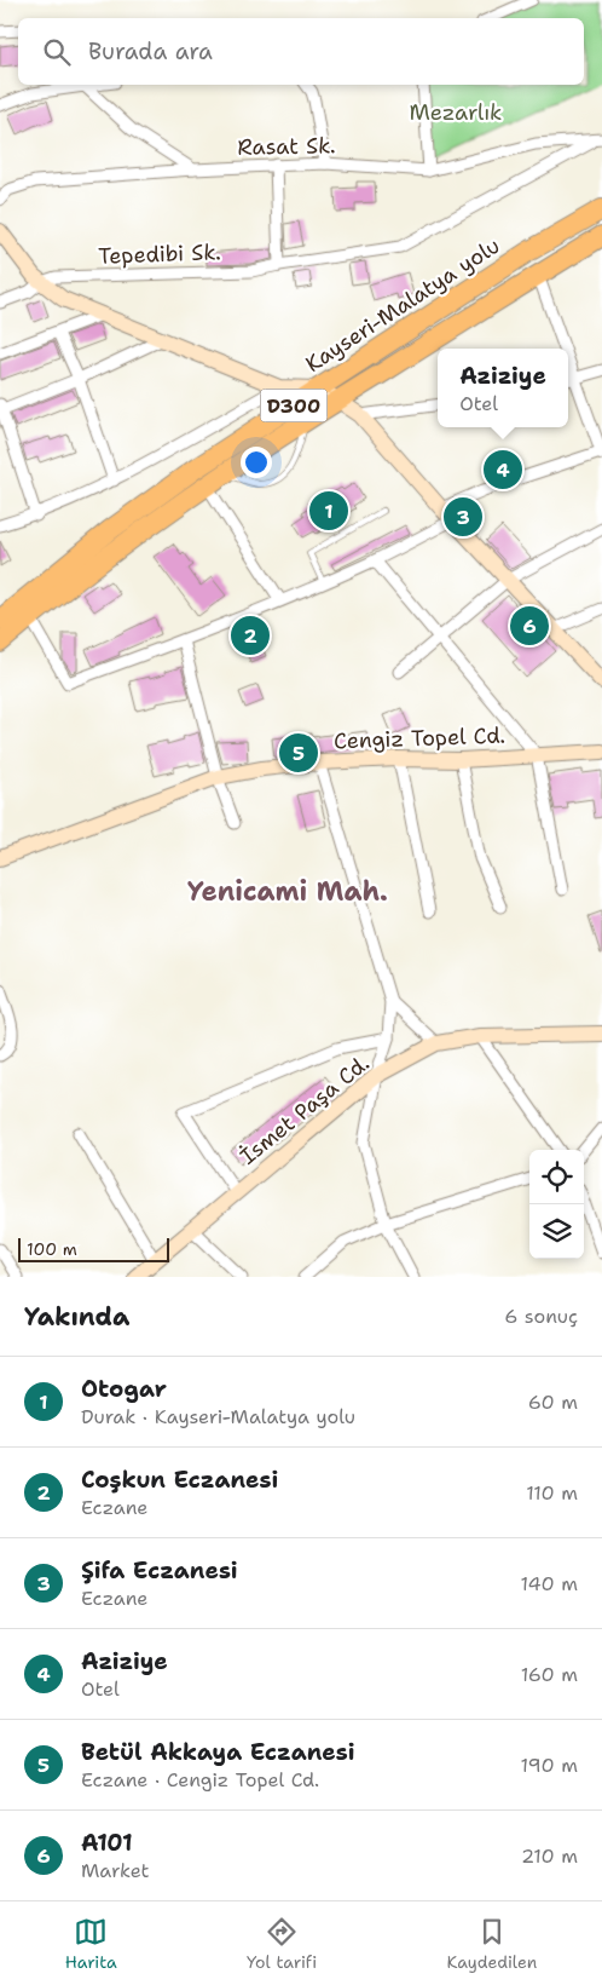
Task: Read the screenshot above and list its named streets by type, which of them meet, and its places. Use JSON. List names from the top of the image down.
{
  "streets": {
    "highway": ["Kayseri-Malatya yolu", "D300"],
    "street": [
      "Rasat Sk.",
      "Tepedibi Sk.",
      "Cengiz Topel Cd.",
      "İsmet Paşa Cd."
    ]
  },
  "crossings": [
    ["Rasat Sk.", "Tepedibi Sk."]
  ],
  "districts": ["Yenicami Mah."],
  "parks": ["Mezarlık"],
  "scale_bar": "100 m",
  "page": {
    "search": "Burada ara",
    "popup": ["Aziziye", "Otel"],
    "pins": [
      "4",
      "1",
      "3",
      "6",
      "2",
      "5"
    ],
    "scale": "100 m",
    "heading": ["Yakında", "6 sonuç"],
    "list": [
      {
        "mark": "1",
        "name": "Otogar",
        "note": "Durak · Kayseri-Malatya yolu",
        "value": "60 m"
      },
      {
        "mark": "2",
        "name": "Coşkun Eczanesi",
        "note": "Eczane",
        "value": "110 m"
      },
      {
        "mark": "3",
        "name": "Şifa Eczanesi",
        "note": "Eczane",
        "value": "140 m"
      },
      {
        "mark": "4",
        "name": "Aziziye",
        "note": "Otel",
        "value": "160 m"
      },
      {
        "mark": "5",
        "name": "Betül Akkaya Eczanesi",
        "note": "Eczane · Cengiz Topel Cd.",
        "value": "190 m"
      },
      {
        "mark": "6",
        "name": "A101",
        "note": "Market",
        "value": "210 m"
      }
    ],
    "nav": ["Harita", "Yol tarifi", "Kaydedilen"]
  }
}
